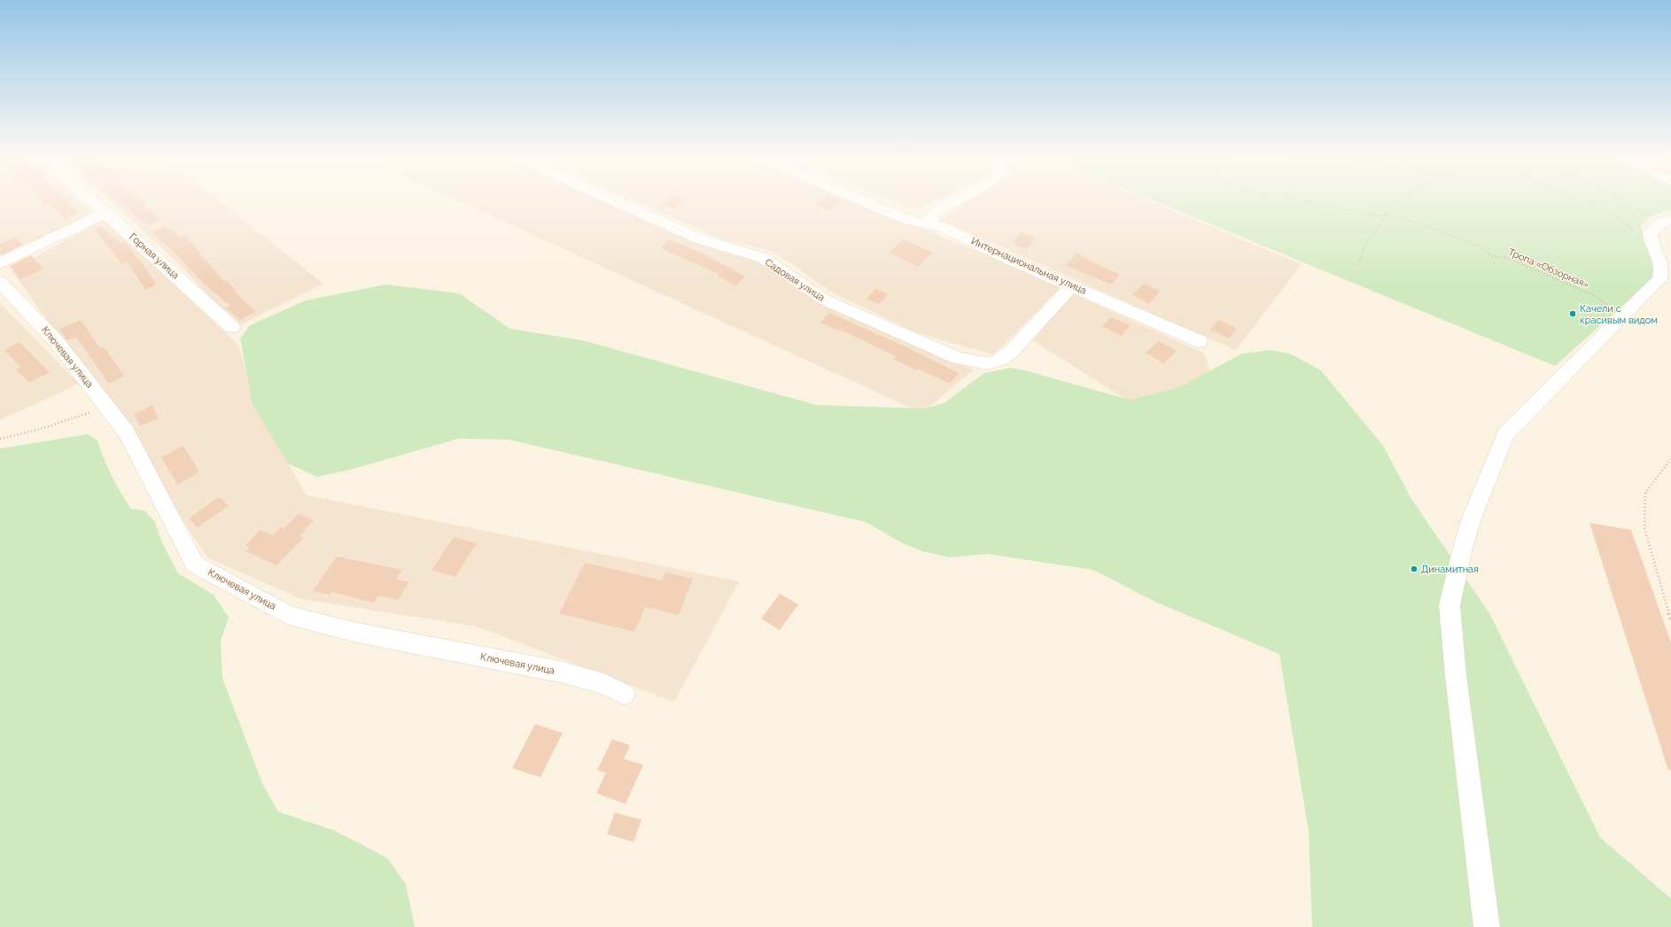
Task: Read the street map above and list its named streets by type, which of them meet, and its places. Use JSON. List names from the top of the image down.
{
  "streets": {
    "street": [
      "Горная улица",
      "Интернациональная улица",
      "Садовая улица",
      "Ключевая улица"
    ],
    "path": ["Тропа «Обзорная»"]
  },
  "crossings": [
    ["Интернациональная улица", "Садовая улица"]
  ],
  "places": ["Качели с красивым видом", "Динамитная"]
}
